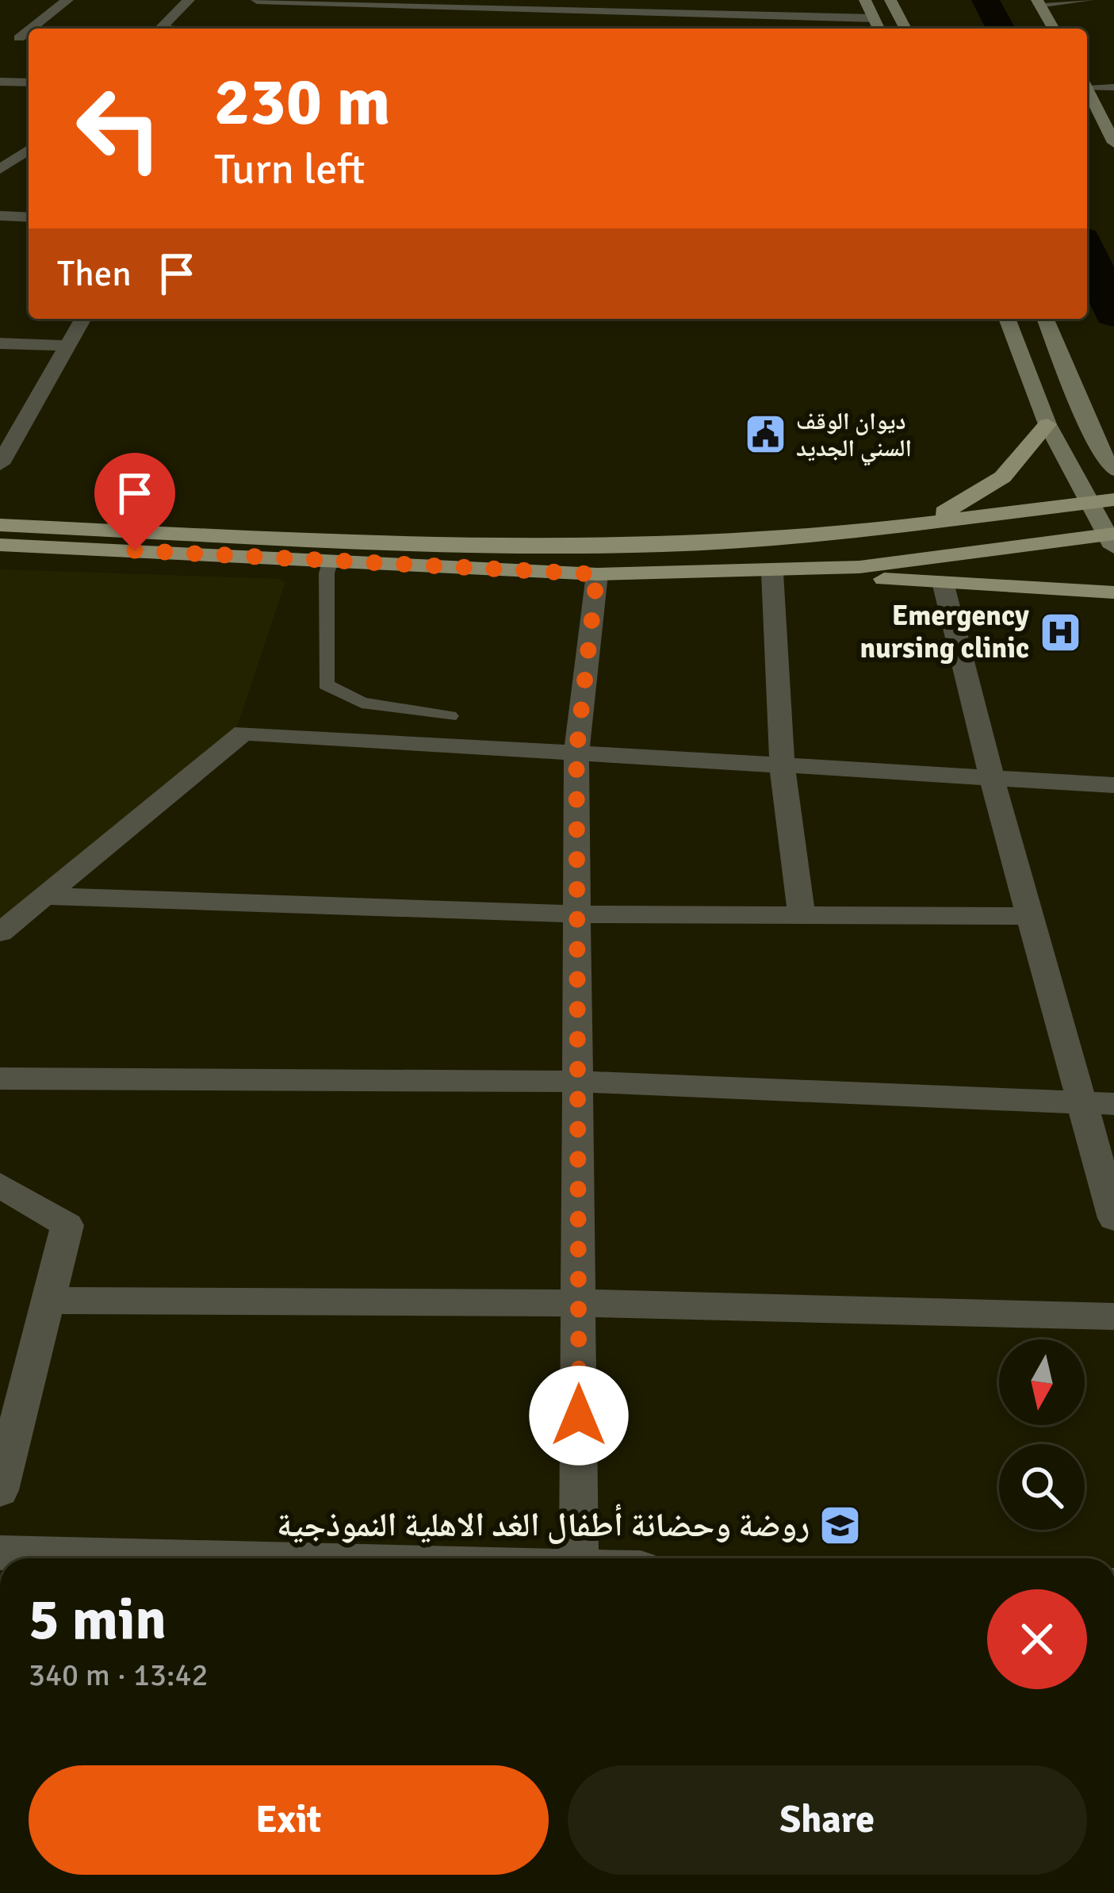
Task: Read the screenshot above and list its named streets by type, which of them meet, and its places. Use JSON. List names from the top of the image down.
{
  "places": {
    "public building": ["ديوان الوقف السني الجديد"],
    "hospital": ["Emergency nursing clinic"],
    "school or university": ["روضة وحضانة أطفال الغد الاهلية النموذجية"]
  },
  "north": "bottom",
  "page": {
    "turn": ["230 m", "Turn left"],
    "then": "Then",
    "heading": ["5 min", "340 m · 13:42"],
    "buttons": ["Exit", "Share"]
  }
}
